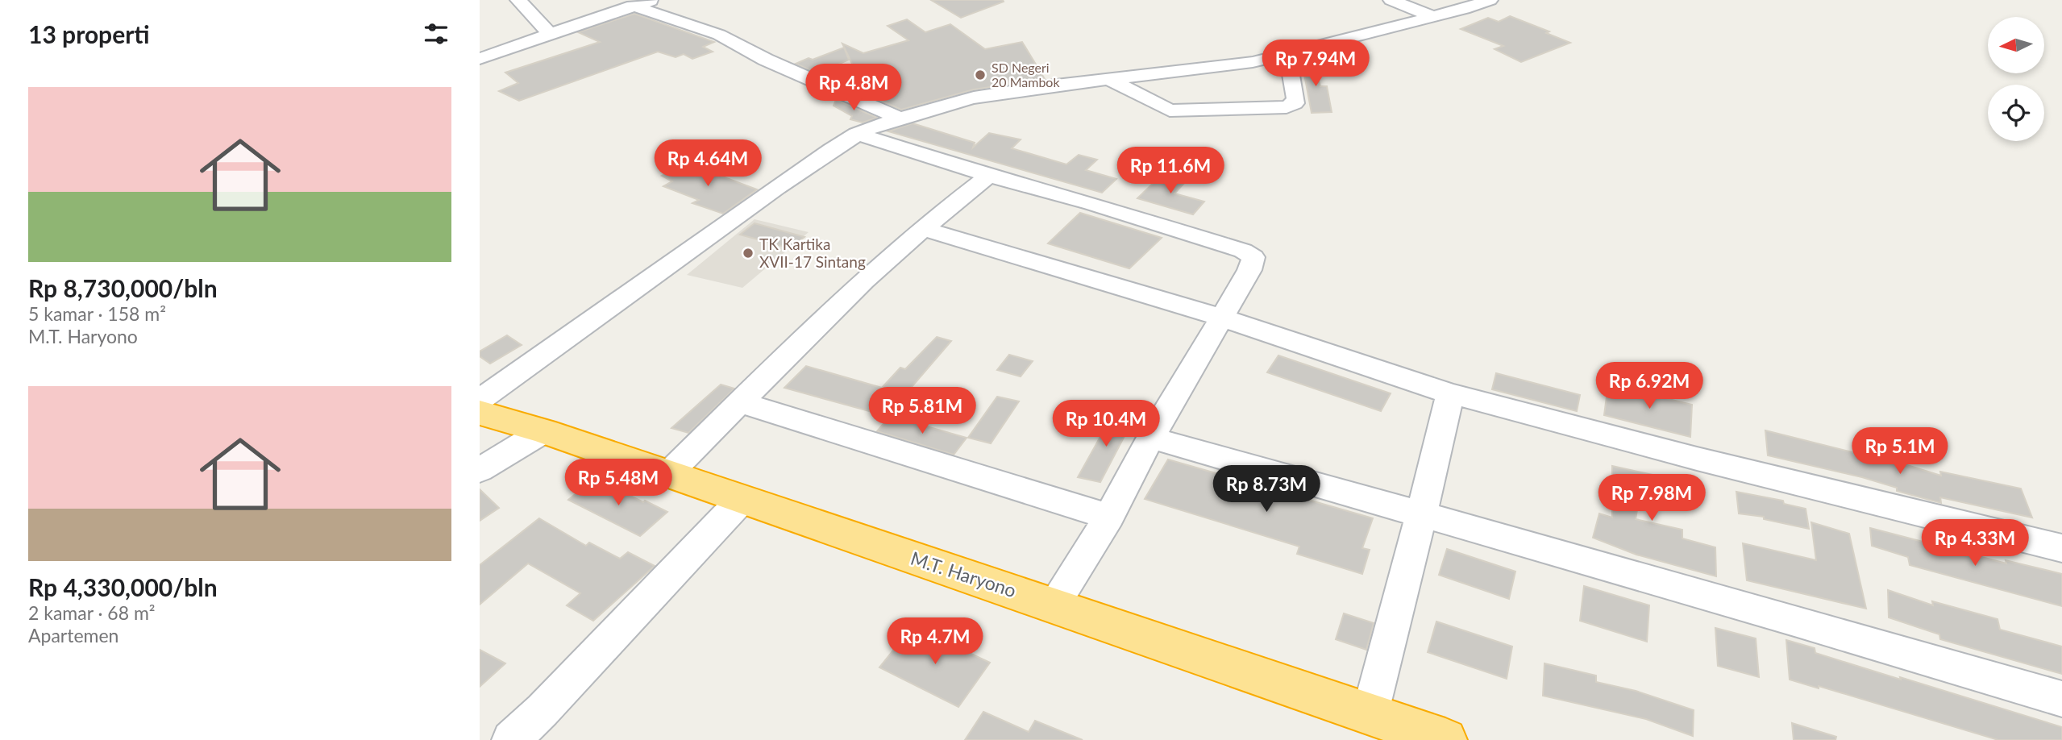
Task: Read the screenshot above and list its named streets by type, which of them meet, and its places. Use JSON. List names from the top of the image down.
{
  "streets": {
    "highway": ["M.T. Haryono"]
  },
  "places": ["SD Negeri 20 Mambok", "TK Kartika XVII-17 Sintang"],
  "north": "left",
  "page": {
    "heading": "13 properti",
    "price": [
      "Rp 7.94M",
      "Rp 4.8M",
      "Rp 4.64M",
      "Rp 11.6M",
      "Rp 6.92M",
      "Rp 5.81M",
      "Rp 10.4M",
      "Rp 5.1M",
      "Rp 5.48M",
      "Rp 8.73M",
      "Rp 7.98M",
      "Rp 4.33M",
      "Rp 4.7M"
    ],
    "list": [
      {
        "name": "Rp 8,730,000/bln",
        "note": "5 kamar · 158 m² · M.T. Haryono"
      },
      {
        "name": "Rp 4,330,000/bln",
        "note": "2 kamar · 68 m² · Apartemen"
      }
    ]
  }
}
